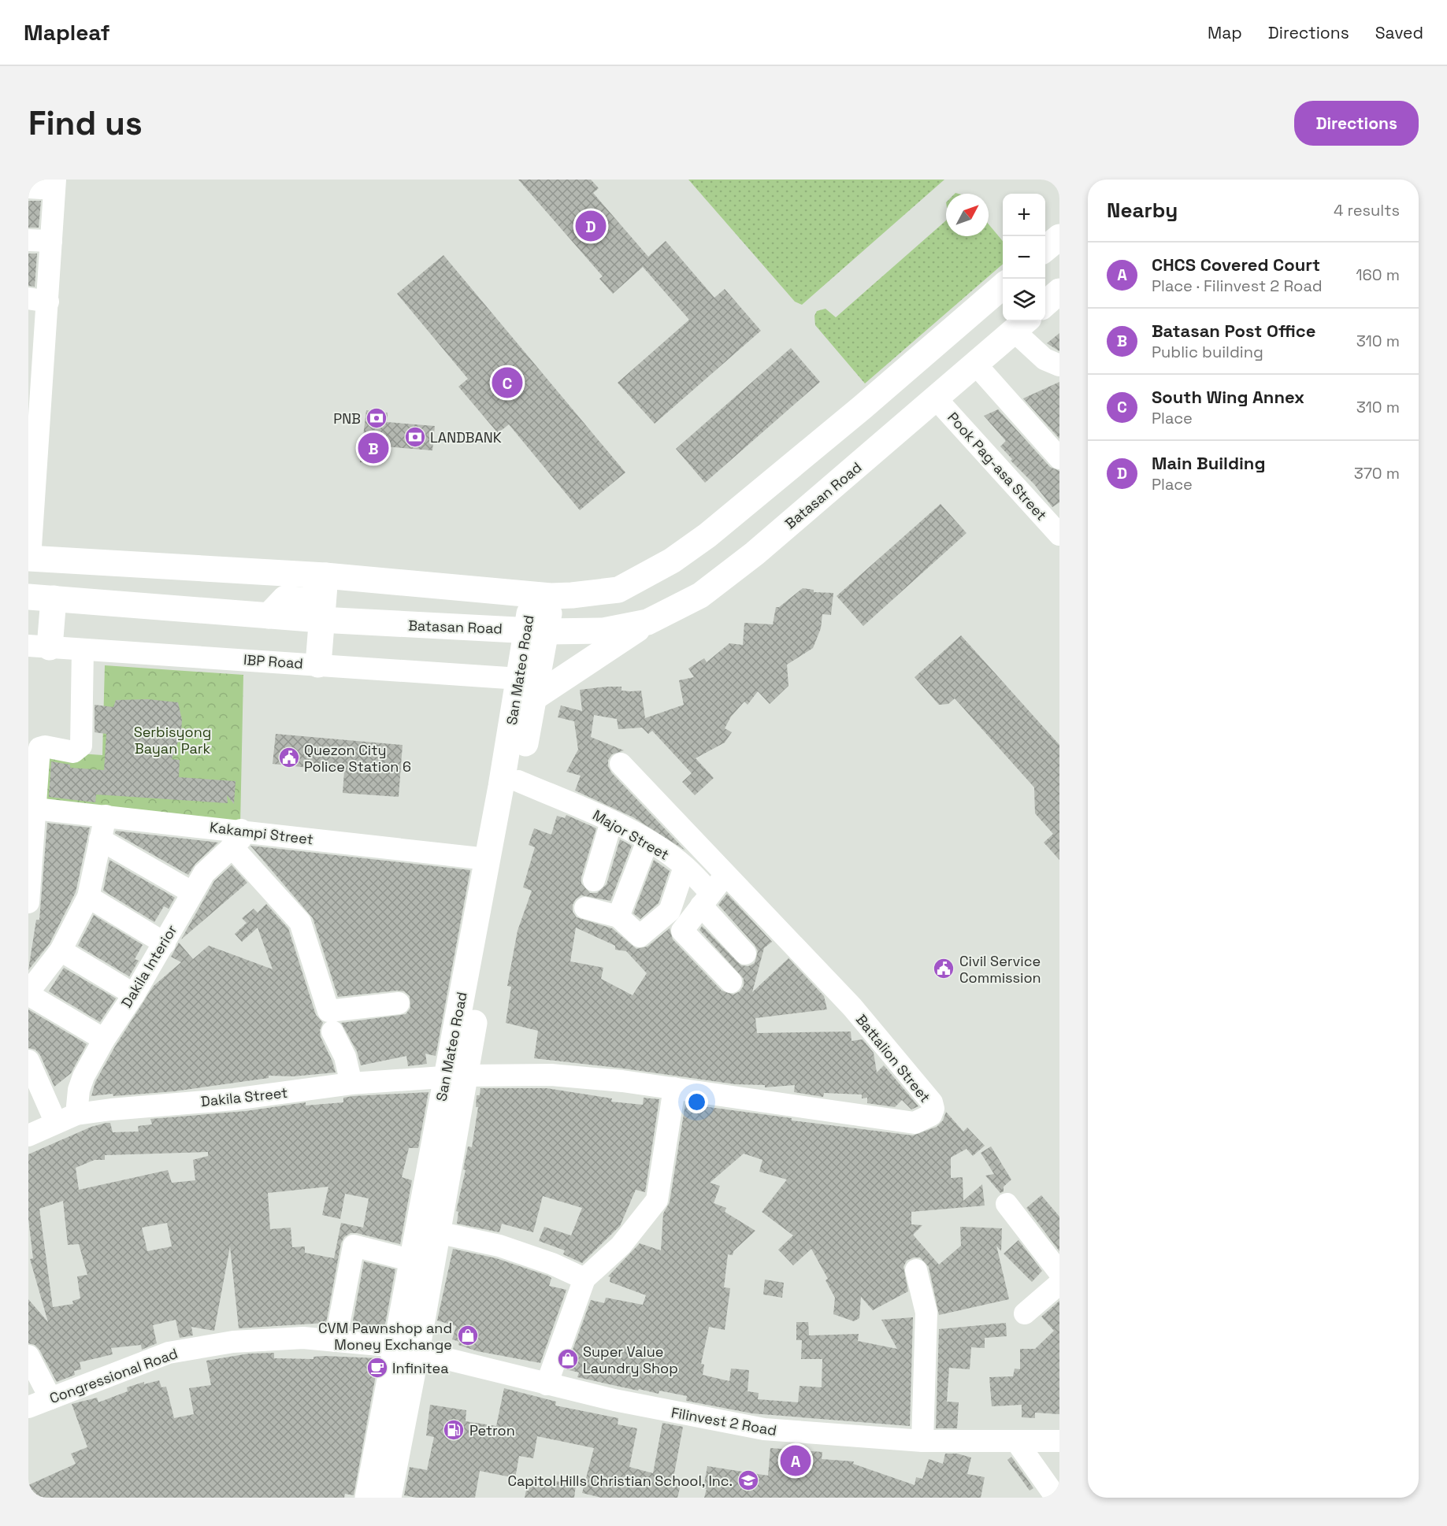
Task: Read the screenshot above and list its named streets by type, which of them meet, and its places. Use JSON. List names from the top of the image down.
{
  "streets": {
    "main road": ["Batasan Road", "San Mateo Road"],
    "street": [
      "Pook Pag-asa Street",
      "IBP Road",
      "Kakampi Street",
      "Major Street",
      "Dakila Interior",
      "Battalion Street",
      "Dakila Street",
      "Congressional Road",
      "Filinvest 2 Road"
    ]
  },
  "crossings": [
    ["Pook Pag-asa Street", "Batasan Road"],
    ["Batasan Road", "San Mateo Road"],
    ["IBP Road", "San Mateo Road"],
    ["San Mateo Road", "Kakampi Street"],
    ["San Mateo Road", "Major Street"],
    ["San Mateo Road", "Battalion Street"],
    ["San Mateo Road", "Dakila Street"],
    ["San Mateo Road", "Congressional Road"],
    ["San Mateo Road", "Filinvest 2 Road"],
    ["Kakampi Street", "Dakila Interior"],
    ["Dakila Interior", "Dakila Street"],
    ["Battalion Street", "Dakila Street"],
    ["Congressional Road", "Filinvest 2 Road"]
  ],
  "parks": ["Serbisyong Bayan Park"],
  "places": {
    "bank": ["PNB", "LANDBANK"],
    "public building": ["Quezon City Police Station 6", "Civil Service Commission"],
    "shop": ["CVM Pawnshop and Money Exchange", "Super Value Laundry Shop"],
    "cafe": ["Infinitea"],
    "fuel station": ["Petron"],
    "school or university": ["Capitol Hills Christian School, Inc."]
  },
  "north": "top right",
  "page": {
    "header": "Mapleaf",
    "nav": ["Map", "Directions", "Saved"],
    "buttons": "Directions",
    "title": "Find us",
    "heading": ["Nearby", "4 results"],
    "map_buttons": ["+", "−"],
    "pins": [
      "D",
      "C",
      "B",
      "A"
    ],
    "list": [
      {
        "mark": "A",
        "name": "CHCS Covered Court",
        "note": "Place · Filinvest 2 Road",
        "value": "160 m"
      },
      {
        "mark": "B",
        "name": "Batasan Post Office",
        "note": "Public building",
        "value": "310 m"
      },
      {
        "mark": "C",
        "name": "South Wing Annex",
        "note": "Place",
        "value": "310 m"
      },
      {
        "mark": "D",
        "name": "Main Building",
        "note": "Place",
        "value": "370 m"
      }
    ]
  }
}
